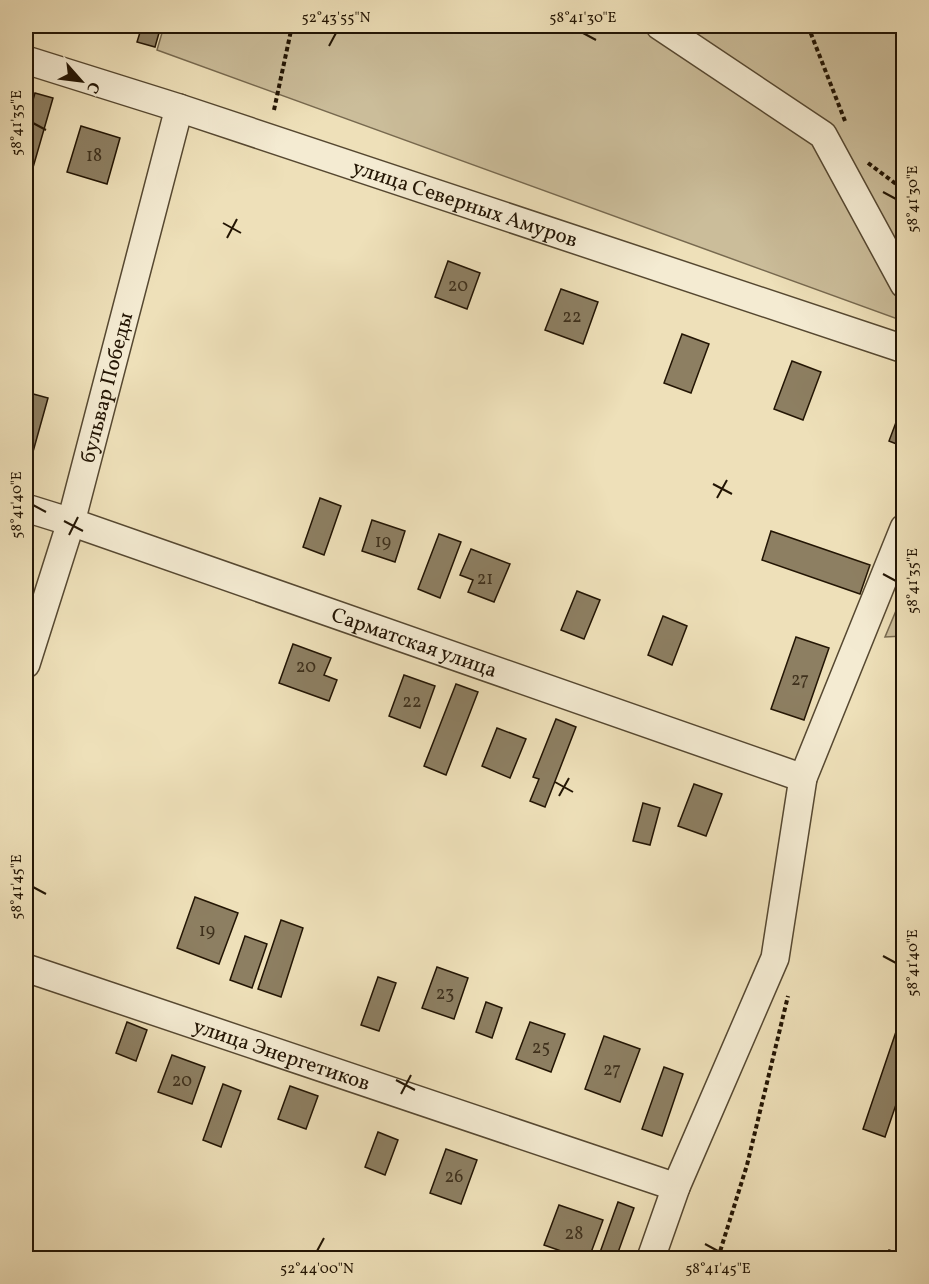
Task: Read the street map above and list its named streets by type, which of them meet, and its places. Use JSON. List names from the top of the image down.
{
  "streets": {
    "street": [
      "улица Северных Амуров",
      "бульвар Победы",
      "Сарматская улица",
      "улица Энергетиков"
    ]
  },
  "crossings": [
    ["улица Северных Амуров", "бульвар Победы"],
    ["бульвар Победы", "Сарматская улица"]
  ],
  "house_numbers": [
    "18",
    "20",
    "22",
    "19",
    "21",
    "20",
    "27",
    "22",
    "19",
    "23",
    "25",
    "27",
    "20",
    "26",
    "28"
  ],
  "north": "bottom right",
  "coordinates": [
    "52°43'55\"N",
    "58°41'30\"E",
    "58°41'35\"E",
    "58°41'40\"E",
    "58°41'45\"E",
    "52°44'00\"N"
  ]
}
